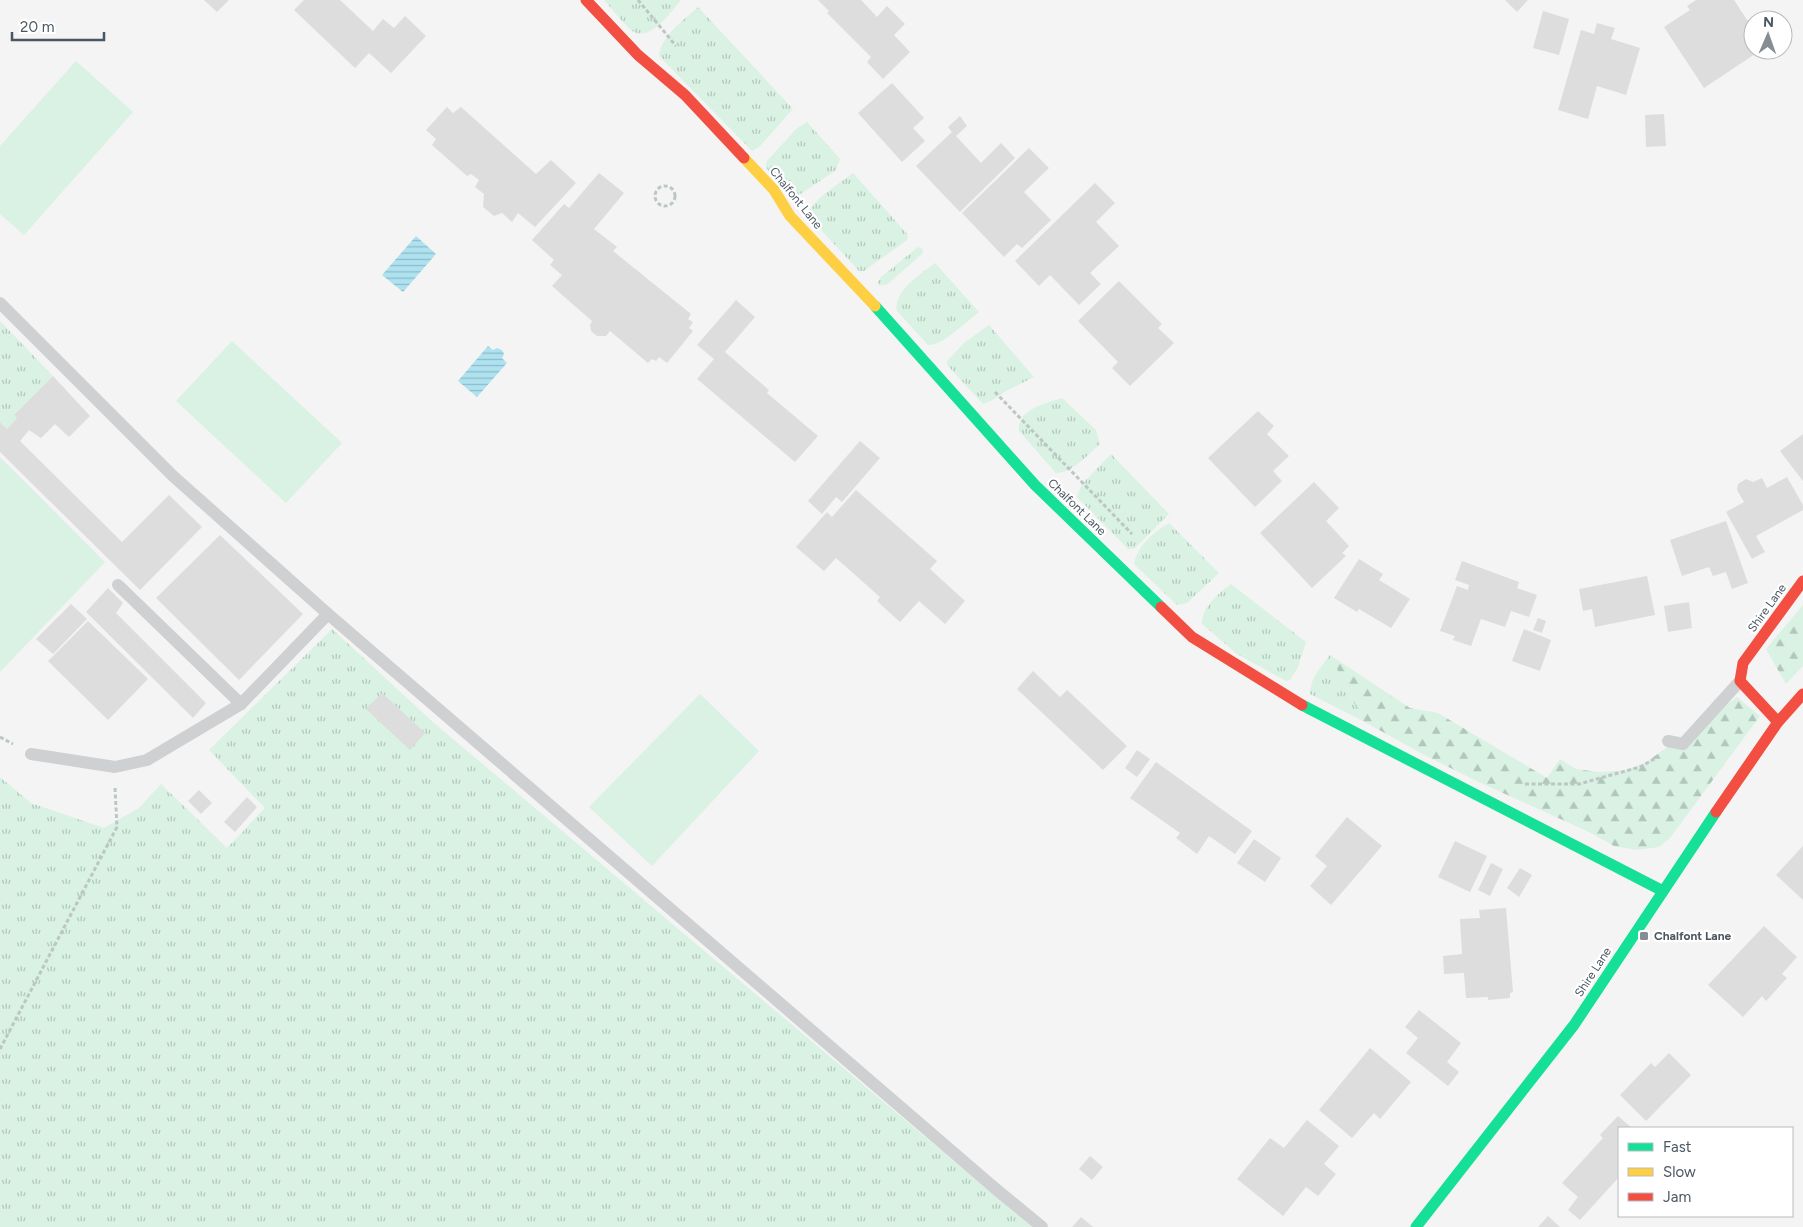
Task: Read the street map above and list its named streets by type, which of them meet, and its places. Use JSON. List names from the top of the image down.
{
  "streets": {
    "street": ["Chalfont Lane", "Shire Lane"]
  },
  "crossings": [
    ["Chalfont Lane", "Shire Lane"]
  ],
  "places": {
    "transit": ["Chalfont Lane"]
  },
  "legend": ["Fast", "Slow", "Jam"],
  "scale_bar": "20 m",
  "north": "top"
}
